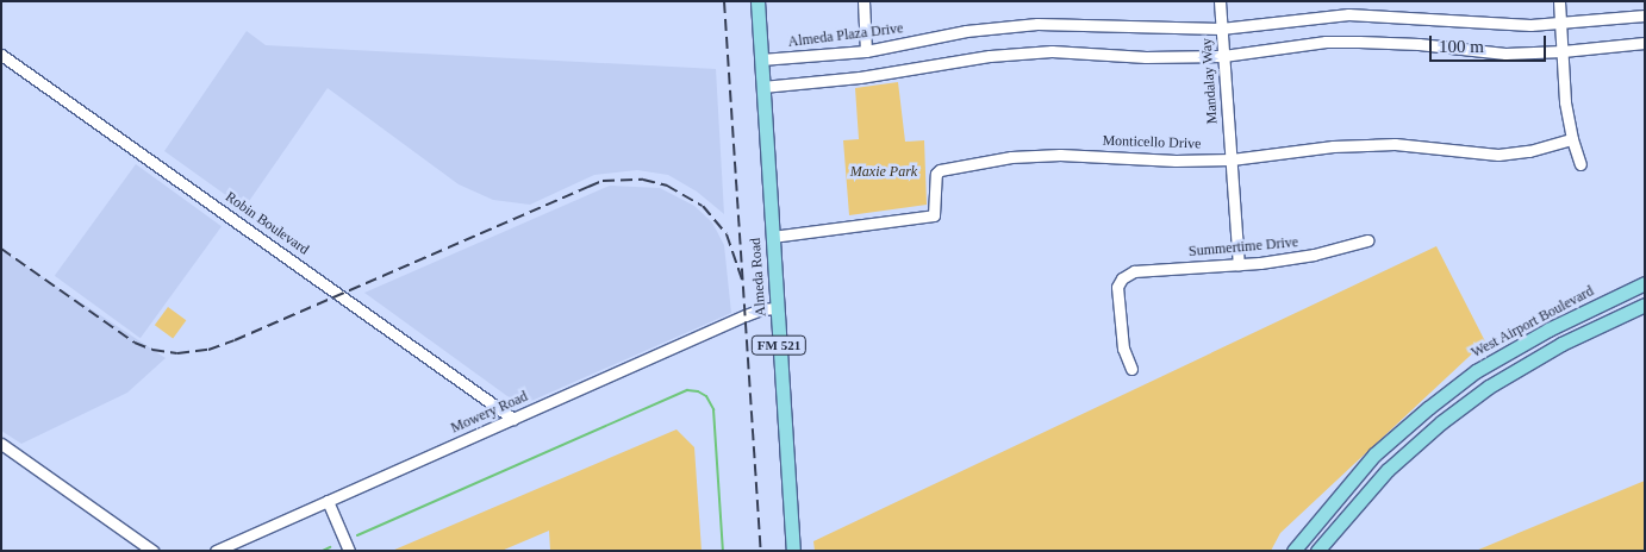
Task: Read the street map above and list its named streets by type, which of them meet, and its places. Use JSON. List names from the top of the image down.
{
  "streets": {
    "main road": ["Almeda Road", "West Airport Boulevard", "FM 521"],
    "street": [
      "Almeda Plaza Drive",
      "Mandalay Way",
      "Monticello Drive",
      "Robin Boulevard",
      "Summertime Drive",
      "Mowery Road"
    ]
  },
  "crossings": [
    ["Almeda Plaza Drive", "Mandalay Way"],
    ["Almeda Plaza Drive", "Almeda Road"],
    ["Mandalay Way", "Monticello Drive"],
    ["Mandalay Way", "Summertime Drive"],
    ["Monticello Drive", "Almeda Road"],
    ["Robin Boulevard", "Mowery Road"],
    ["Almeda Road", "Mowery Road"]
  ],
  "parks": ["Maxie Park"],
  "scale_bar": "100 m"
}
